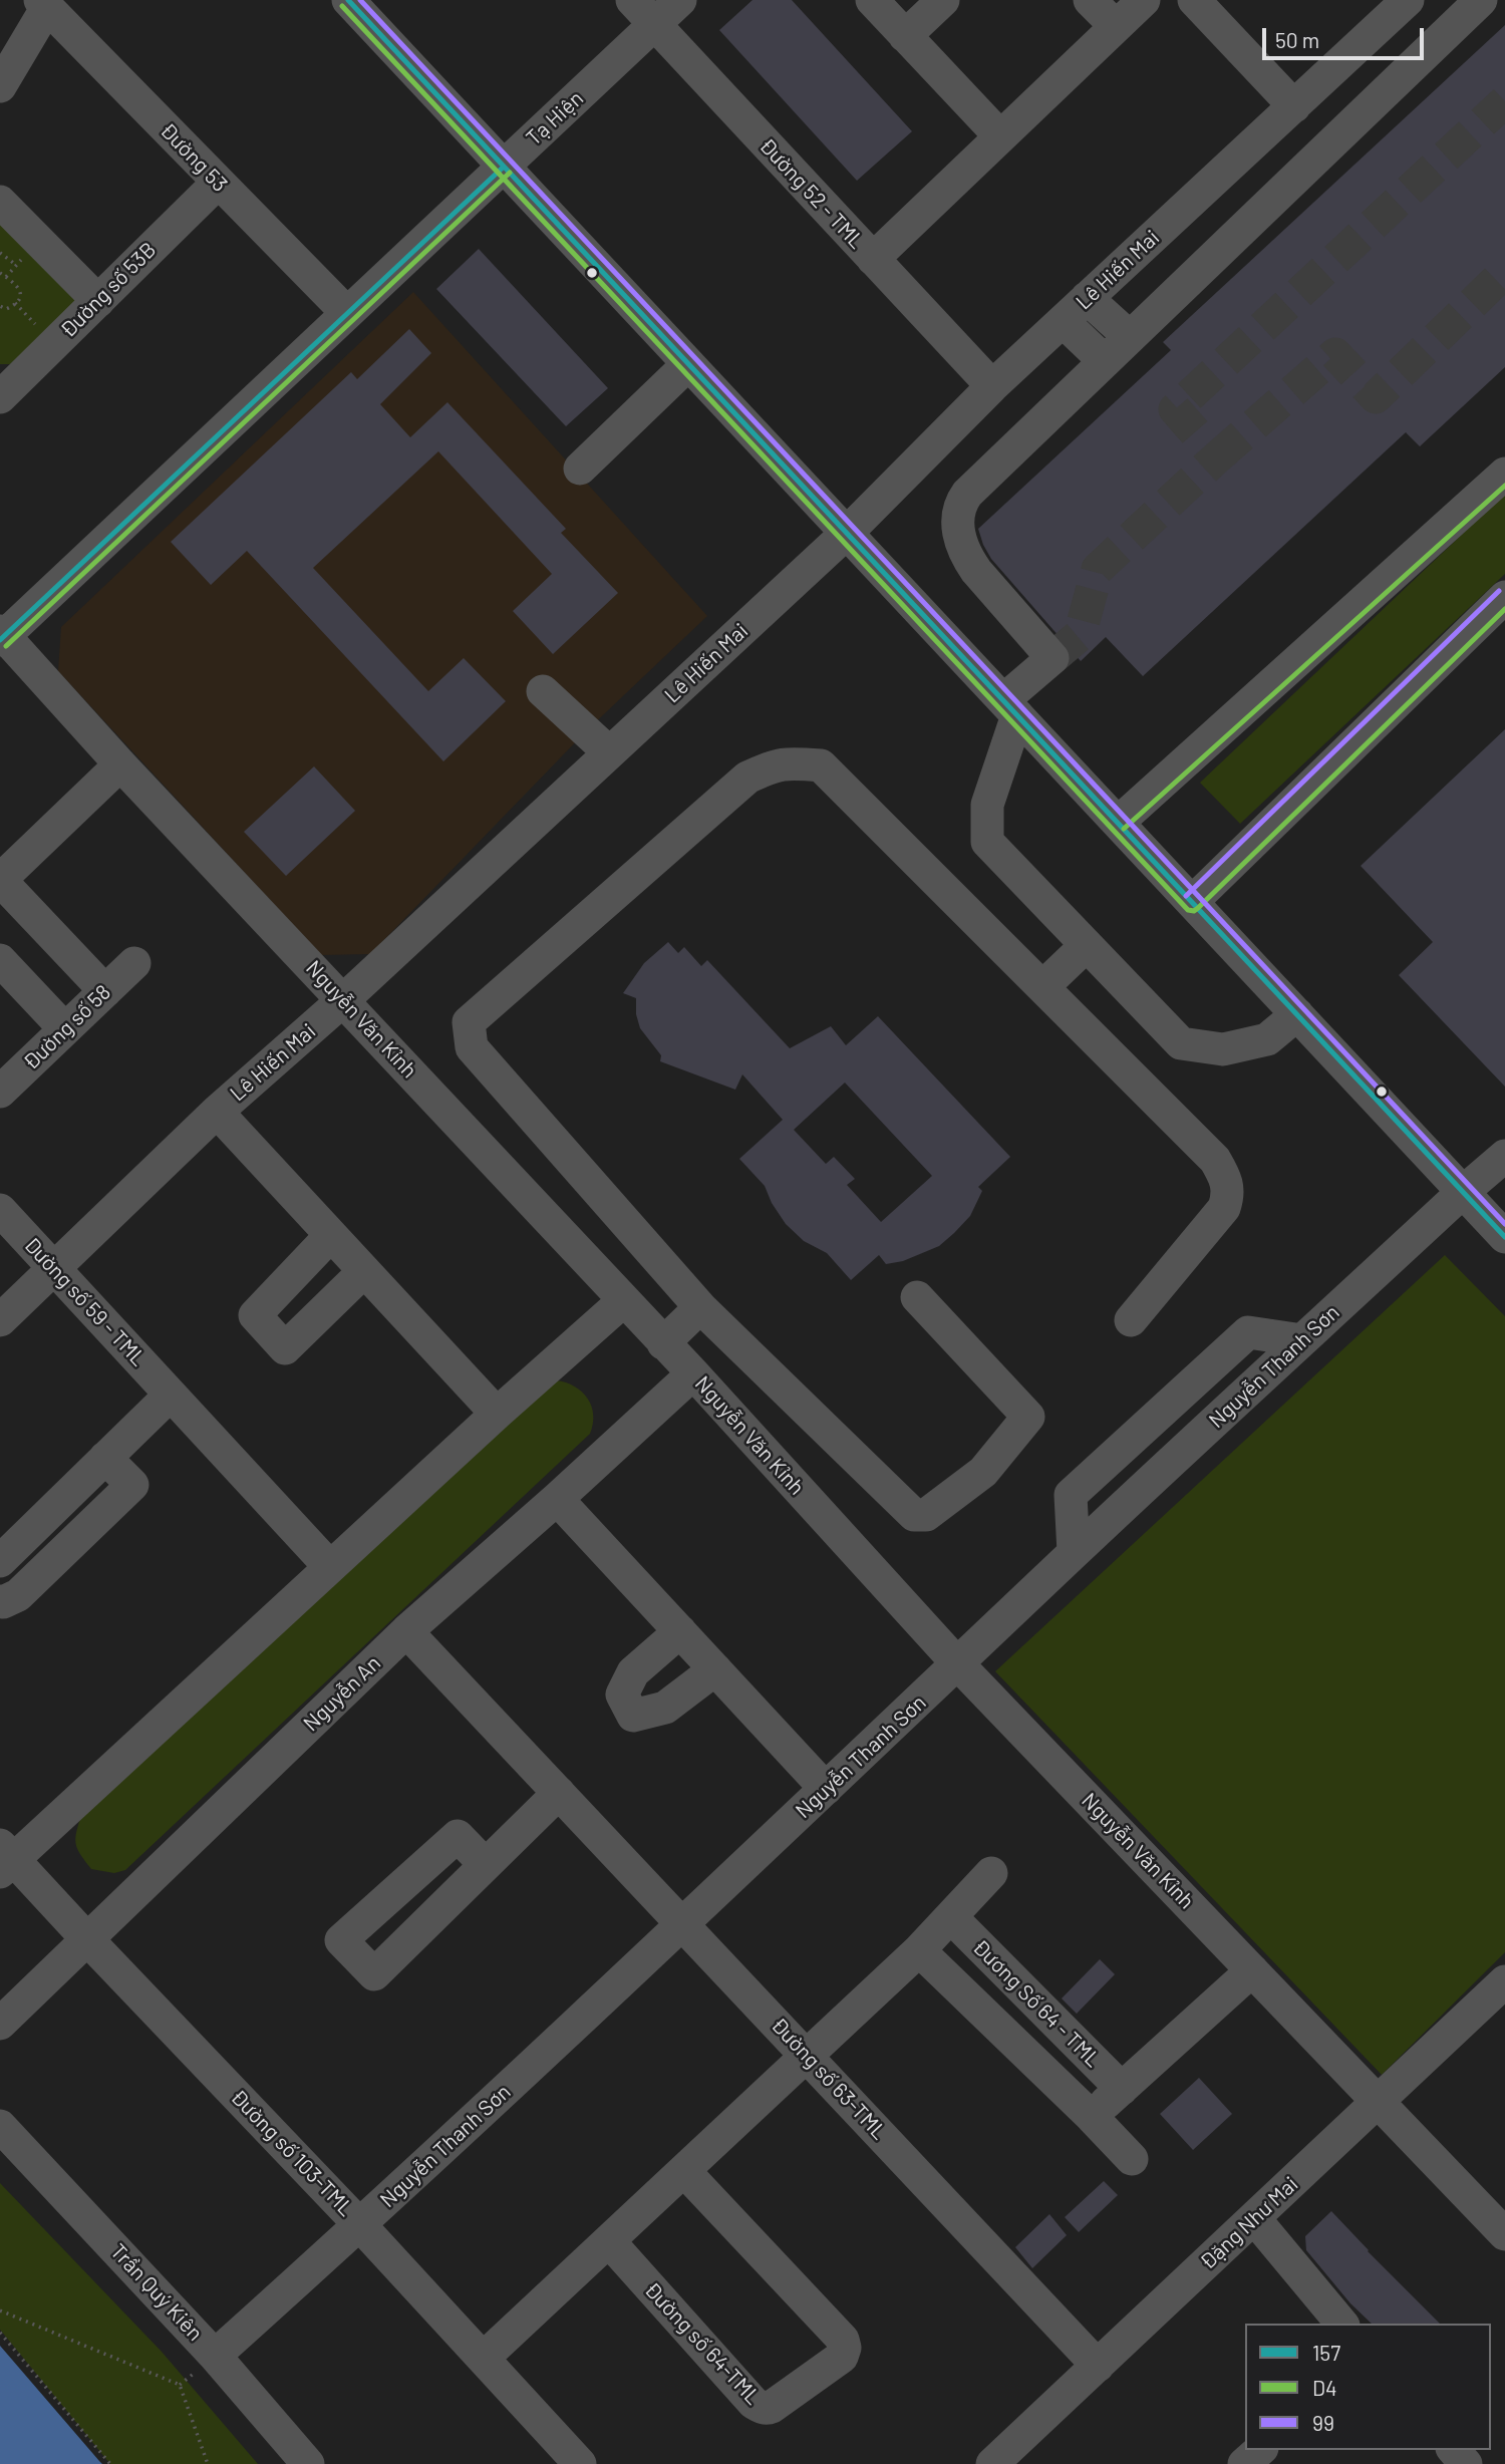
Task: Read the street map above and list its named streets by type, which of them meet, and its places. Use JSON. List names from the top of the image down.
{
  "streets": {
    "street": [
      "Tạ Hiện",
      "Đường 53",
      "Đường 52 - TML",
      "Lê Hiến Mai",
      "Đường số 53B",
      "Nguyễn Văn Kỉnh",
      "Đường số 58",
      "Dường số 59 - TML",
      "Nguyễn Thanh Sơn",
      "Nguyễn An",
      "Đương Số 64 - TML",
      "Đường số 63-TML",
      "Đường số 103-TML",
      "Đặng Như Mai",
      "Trần Quý Kiên",
      "Đường số 64-TML"
    ]
  },
  "crossings": [
    ["Tạ Hiện", "Đường 53"],
    ["Tạ Hiện", "Đường 52 - TML"],
    ["Tạ Hiện", "Nguyễn Văn Kỉnh"],
    ["Đường 53", "Đường số 53B"],
    ["Đường 52 - TML", "Lê Hiến Mai"],
    ["Lê Hiến Mai", "Nguyễn Văn Kỉnh"],
    ["Lê Hiến Mai", "Dường số 59 - TML"],
    ["Nguyễn Văn Kỉnh", "Nguyễn Thanh Sơn"],
    ["Nguyễn Văn Kỉnh", "Nguyễn An"],
    ["Nguyễn Văn Kỉnh", "Đặng Như Mai"],
    ["Nguyễn Thanh Sơn", "Đường số 63-TML"],
    ["Nguyễn Thanh Sơn", "Đường số 103-TML"],
    ["Nguyễn Thanh Sơn", "Trần Quý Kiên"],
    ["Nguyễn An", "Đường số 63-TML"],
    ["Nguyễn An", "Đường số 103-TML"],
    ["Đường số 63-TML", "Đặng Như Mai"]
  ],
  "lines": ["transit line 157", "transit line 99", "transit line D4"],
  "legend": ["157", "D4", "99"],
  "scale_bar": "50 m"
}
